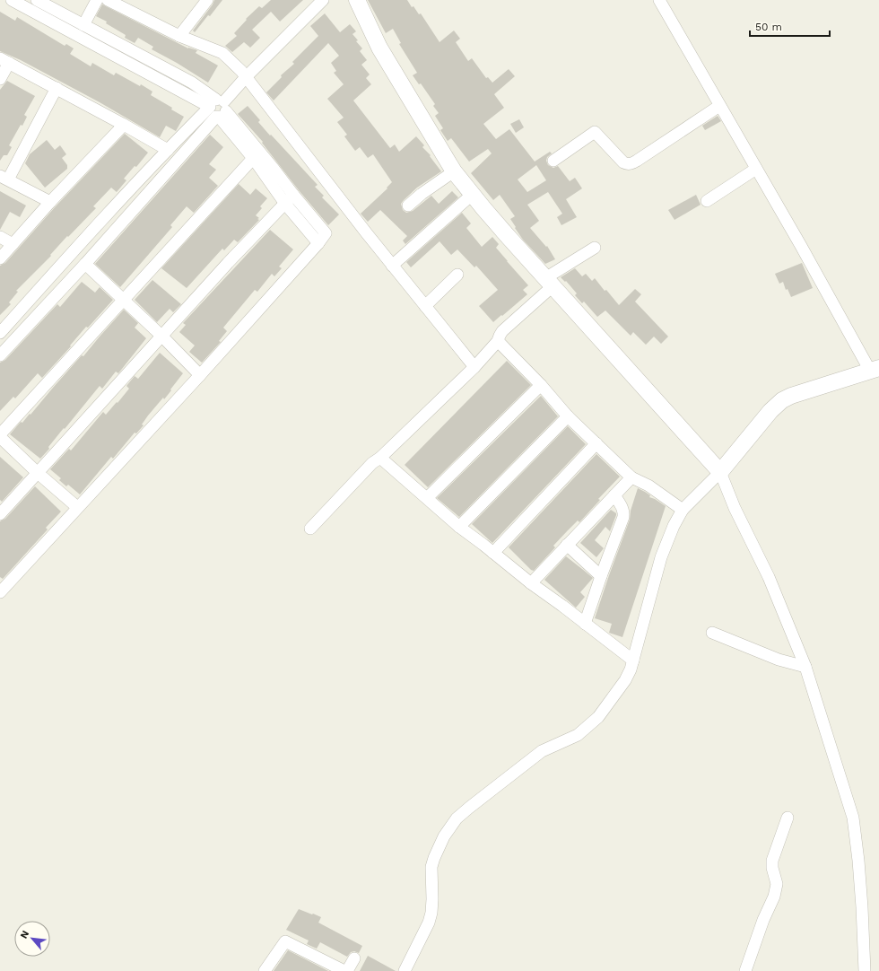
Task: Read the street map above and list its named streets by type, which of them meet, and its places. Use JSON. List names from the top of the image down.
{
  "scale_bar": "50 m",
  "north": "top left"
}
